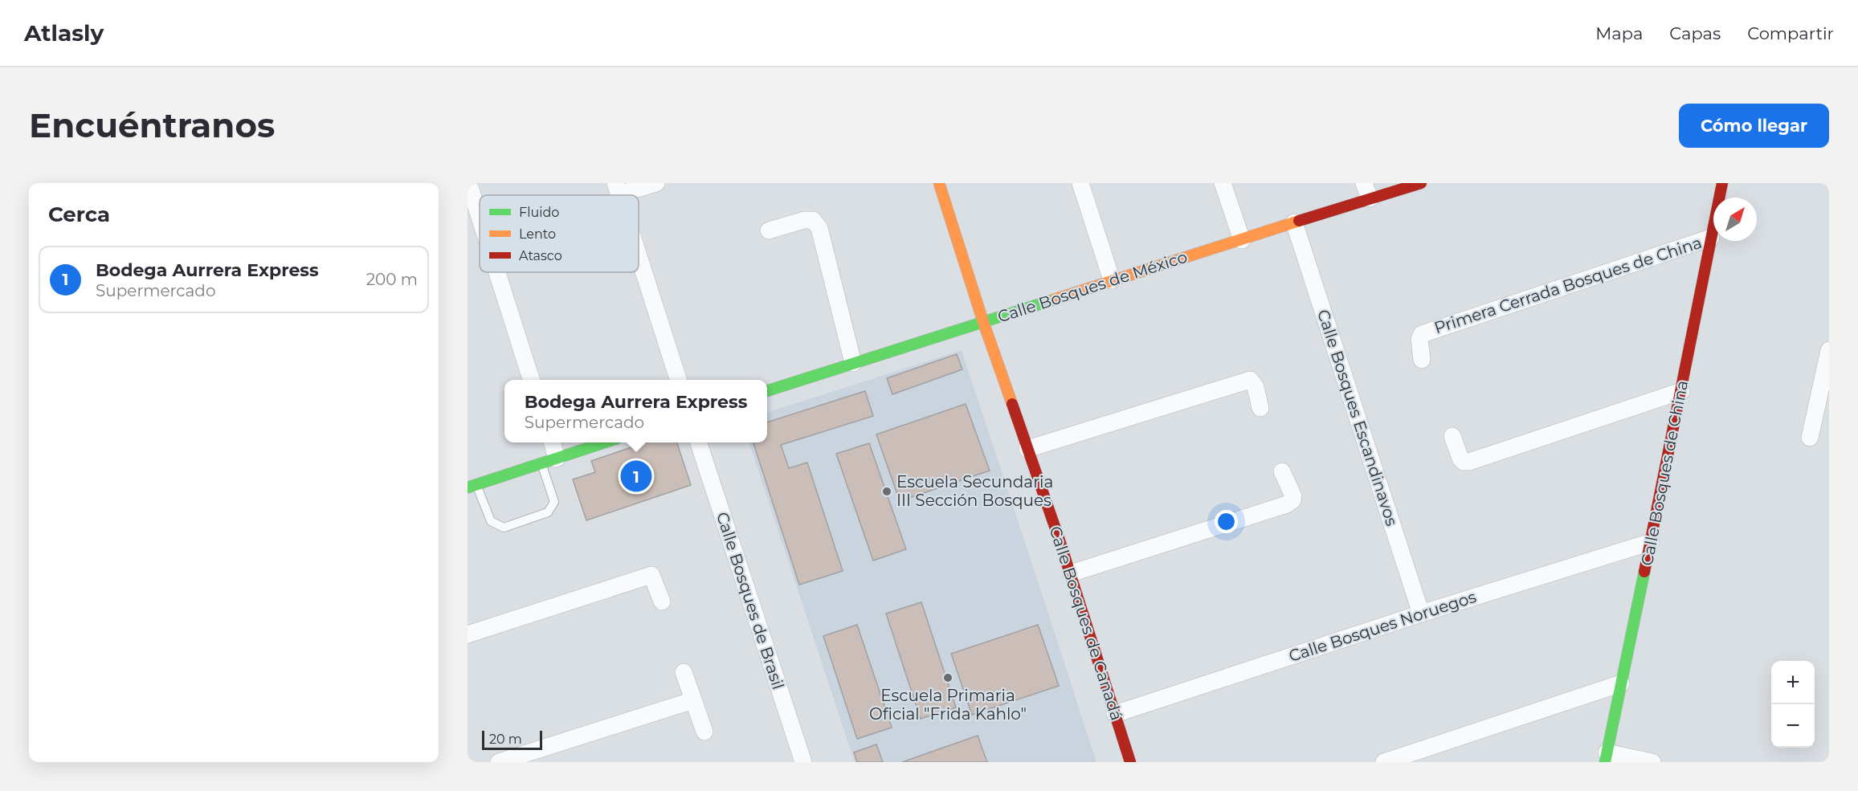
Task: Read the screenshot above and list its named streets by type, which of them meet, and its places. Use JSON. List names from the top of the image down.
{
  "streets": {
    "street": [
      "Primera Cerrada Bosques de China",
      "Calle Bosques de México",
      "Calle Bosques Escandinavos",
      "Calle Bosques de China",
      "Calle Bosques de Brasil",
      "Calle Bosques de Canadá",
      "Calle Bosques Noruegos"
    ]
  },
  "crossings": [
    ["Primera Cerrada Bosques de China", "Calle Bosques de China"],
    ["Calle Bosques de México", "Calle Bosques Escandinavos"],
    ["Calle Bosques de México", "Calle Bosques de Canadá"],
    ["Calle Bosques Escandinavos", "Calle Bosques Noruegos"],
    ["Calle Bosques de China", "Calle Bosques Noruegos"],
    ["Calle Bosques de Canadá", "Calle Bosques Noruegos"]
  ],
  "places": ["Escuela Secundaria III Sección Bosques", "Escuela Primaria Oficial \"Frida Kahlo\""],
  "legend": ["Fluido", "Lento", "Atasco"],
  "scale_bar": "20 m",
  "north": "top right",
  "page": {
    "header": "Atlasly",
    "nav": ["Mapa", "Capas", "Compartir"],
    "buttons": "Cómo llegar",
    "title": "Encuéntranos",
    "heading": "Cerca",
    "list": [
      {
        "mark": "1",
        "name": "Bodega Aurrera Express",
        "note": "Supermercado",
        "value": "200 m"
      }
    ],
    "popup": ["Bodega Aurrera Express", "Supermercado"],
    "pins": "1",
    "map_buttons": ["+", "−"],
    "scale": "20 m"
  }
}
